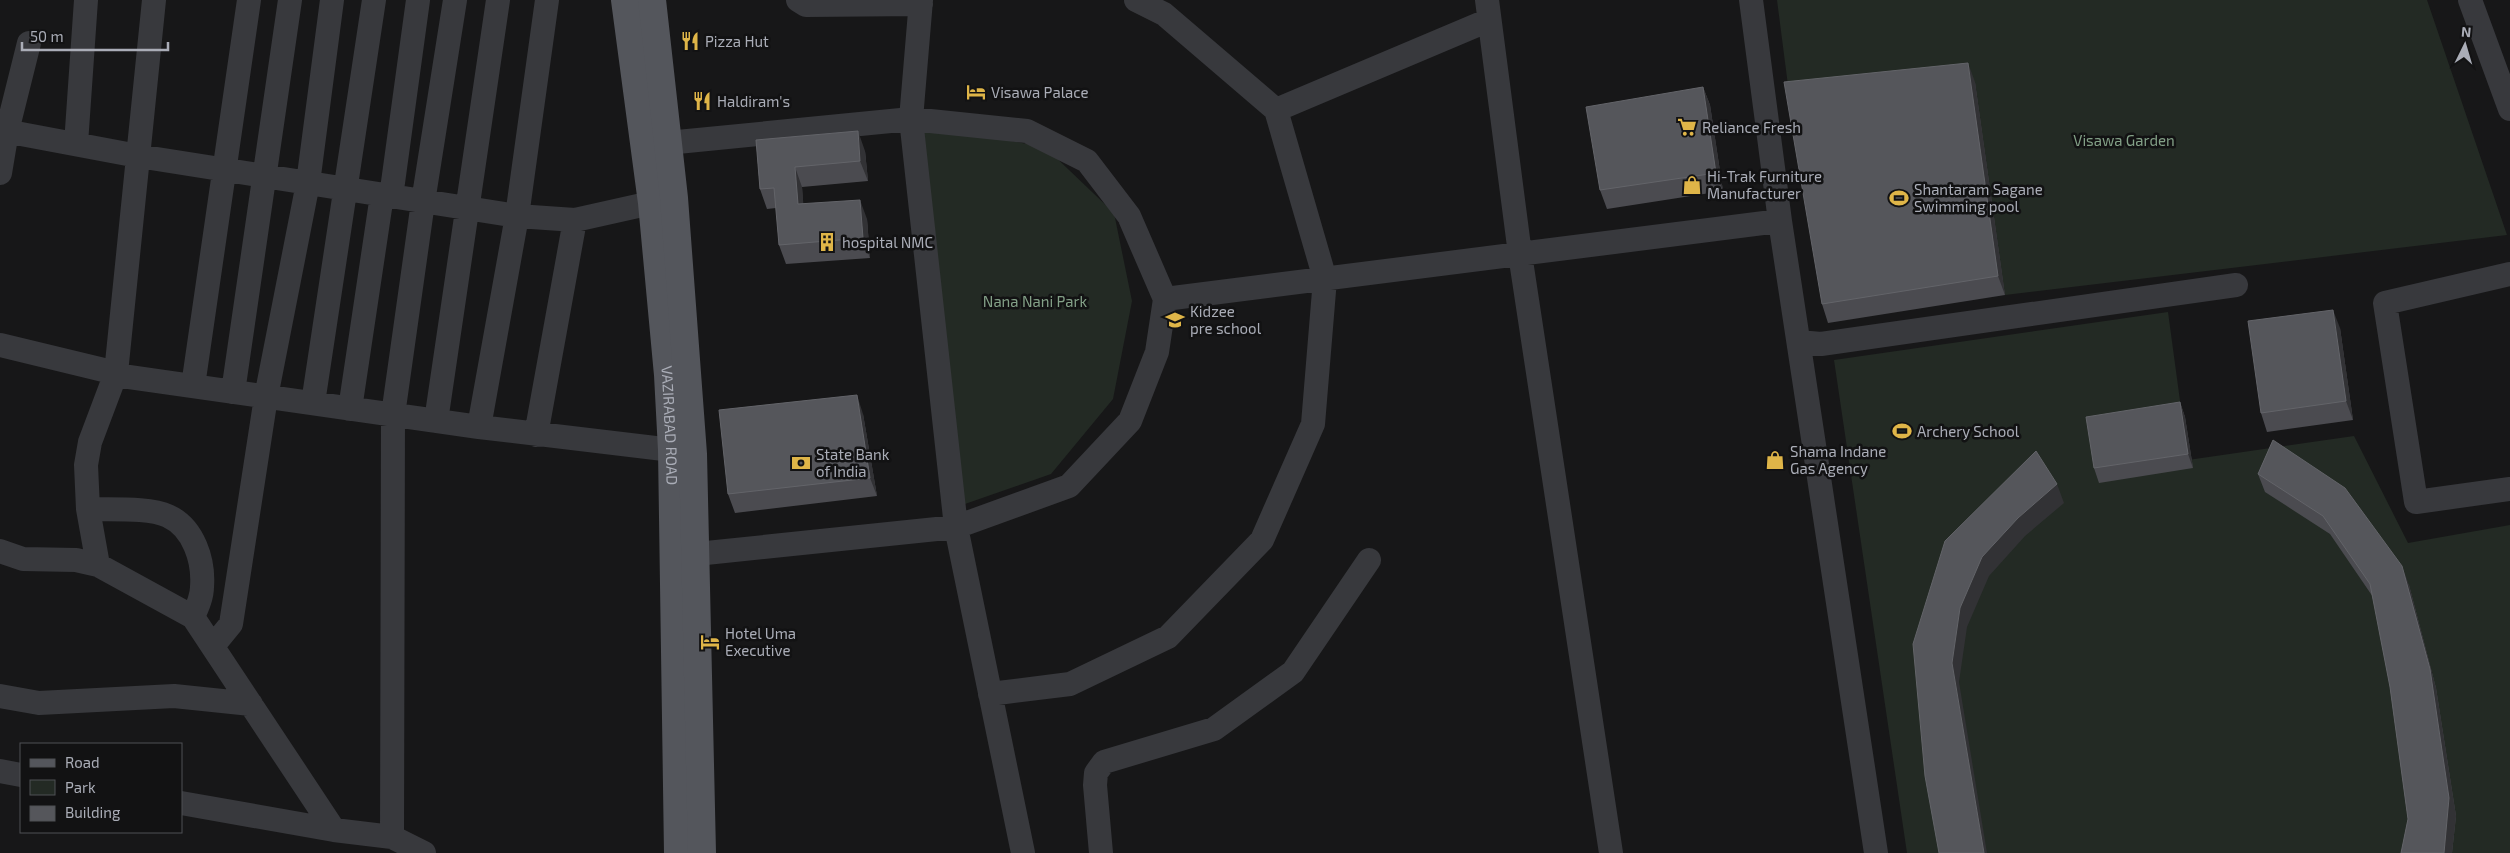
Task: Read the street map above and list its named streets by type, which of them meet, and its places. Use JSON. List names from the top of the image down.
{
  "streets": {
    "main road": ["VAZIRABAD ROAD"]
  },
  "parks": ["Visawa Garden", "Nana Nani Park"],
  "places": {
    "restaurant": ["Pizza Hut", "Haldiram's"],
    "hotel": ["Visawa Palace", "Hotel Uma Executive"],
    "supermarket": ["Reliance Fresh"],
    "shop": ["Hi-Trak Furniture Manufacturer", "Shama Indane Gas Agency"],
    "sports": ["Shantaram Sagane Swimming pool", "Archery School"],
    "building": ["hospital NMC"],
    "school or university": ["Kidzee pre school"],
    "bank": ["State Bank of India"]
  },
  "legend": ["Road", "Park", "Building"],
  "scale_bar": "50 m",
  "north": "top"
}
